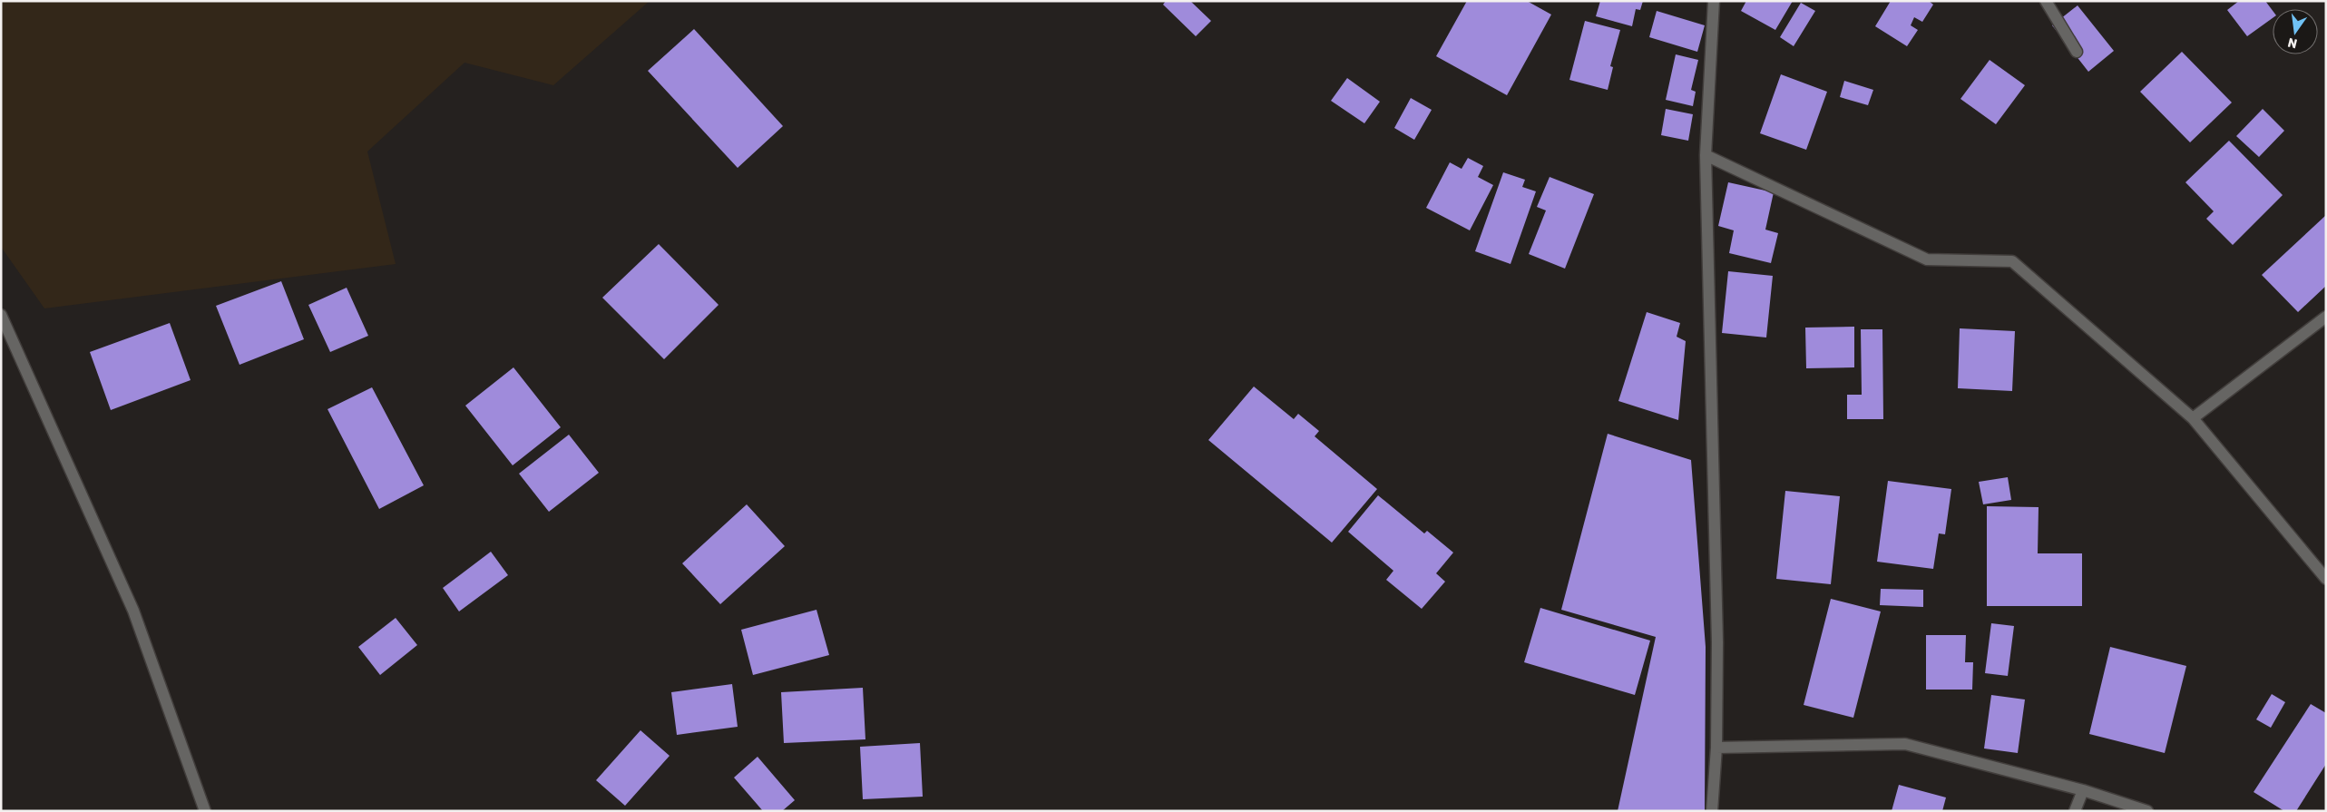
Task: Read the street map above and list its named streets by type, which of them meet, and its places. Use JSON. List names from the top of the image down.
{
  "north": "bottom"
}
